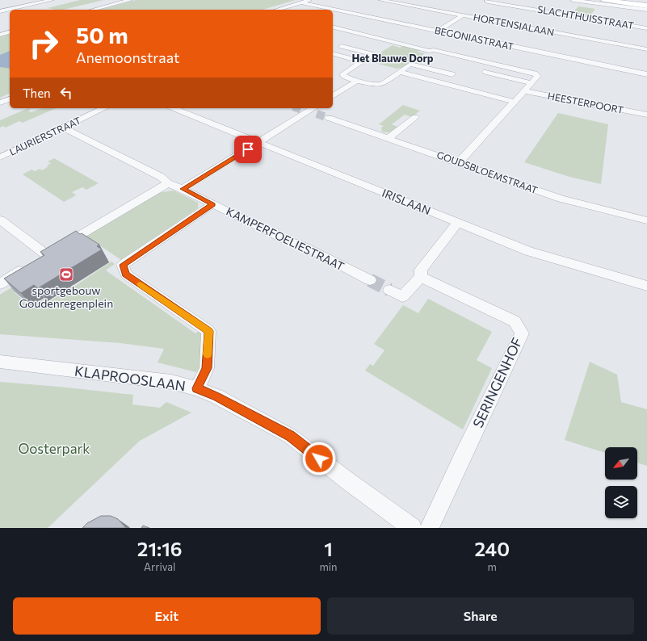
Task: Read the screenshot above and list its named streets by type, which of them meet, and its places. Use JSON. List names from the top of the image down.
{
  "streets": {
    "street": [
      "SLACHTHUISSTRAAT",
      "HORTENSIALAAN",
      "BEGONIASTRAAT",
      "HEESTERPOORT",
      "LAURIERSTRAAT",
      "GOUDSBLOEMSTRAAT",
      "IRISLAAN",
      "KAMPERFOELIESTRAAT",
      "KLAPROOSLAAN",
      "SERINGENHOF"
    ]
  },
  "crossings": [
    ["LAURIERSTRAAT", "KAMPERFOELIESTRAAT"]
  ],
  "districts": ["Het Blauwe Dorp"],
  "parks": ["Oosterpark"],
  "places": {
    "sports": ["sportgebouw Goudenregenplein"]
  },
  "north": "bottom left",
  "page": {
    "turn": ["50 m", "Anemoonstraat"],
    "then": "Then",
    "eta": [
      "21:16",
      "Arrival",
      "1",
      "min",
      "240",
      "m"
    ],
    "buttons": ["Exit", "Share"]
  }
}
